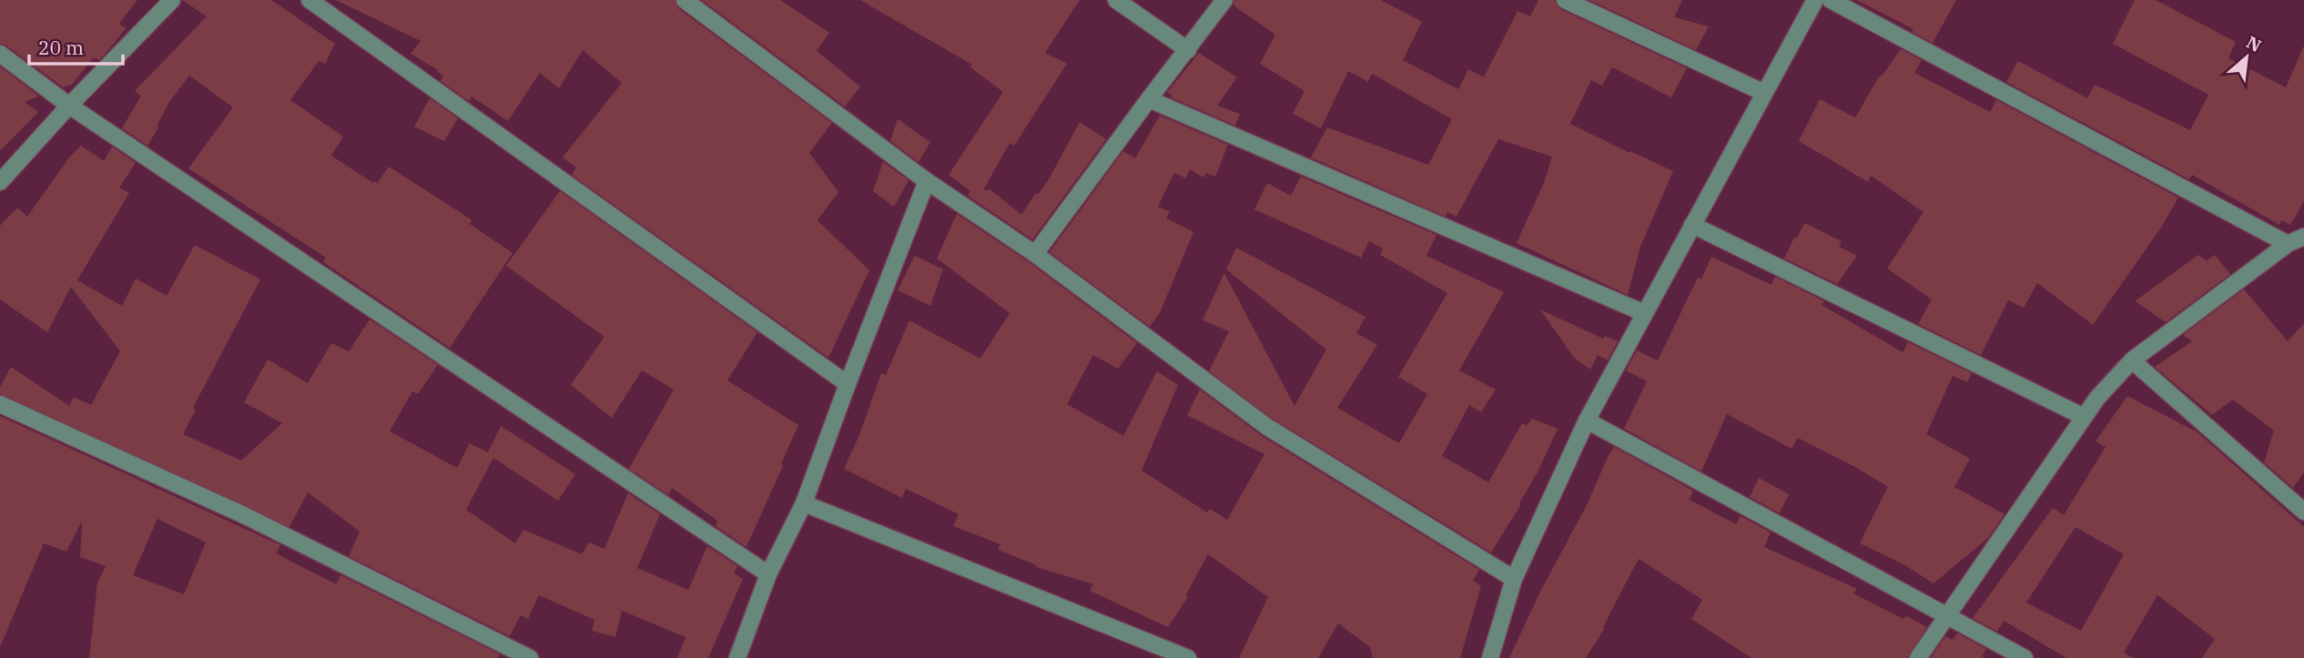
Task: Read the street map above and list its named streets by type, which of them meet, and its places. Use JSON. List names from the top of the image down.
{
  "scale_bar": "20 m",
  "north": "top right"
}
